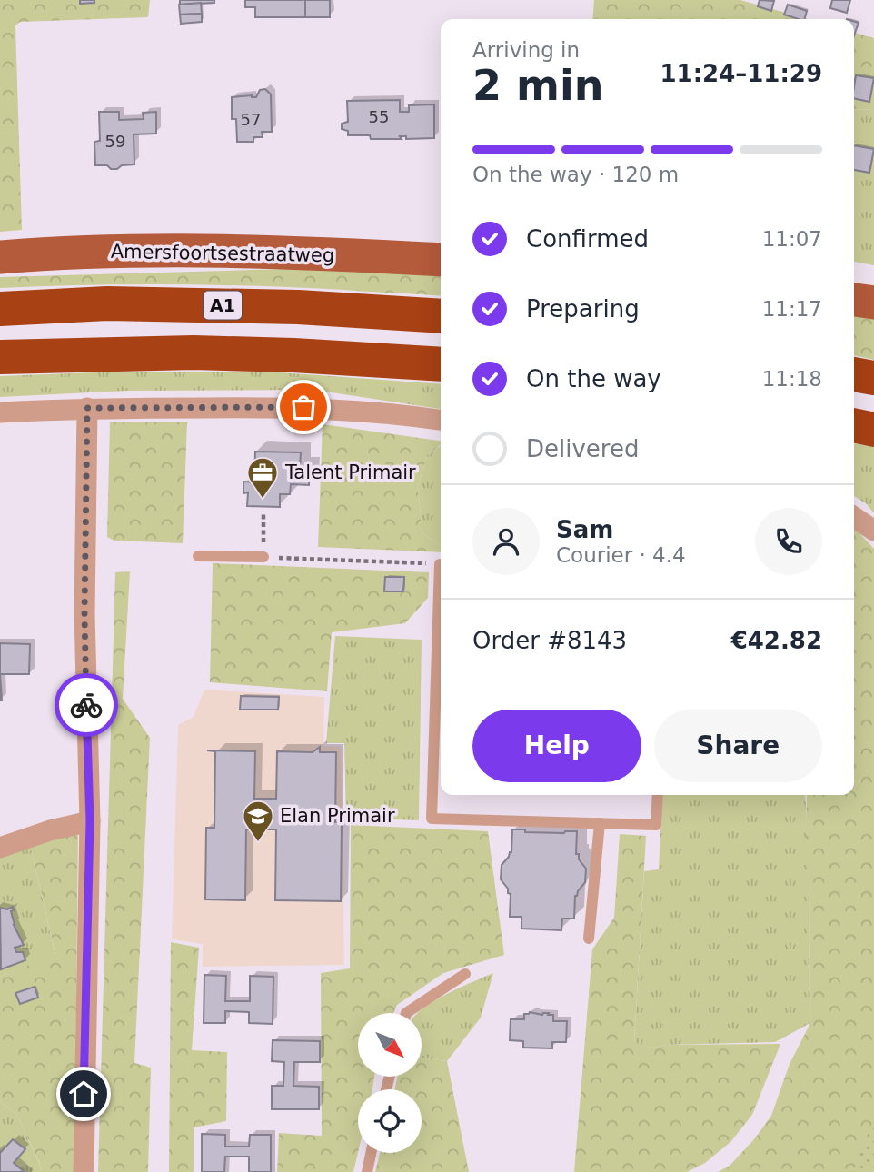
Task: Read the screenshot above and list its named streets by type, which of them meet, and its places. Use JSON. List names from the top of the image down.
{
  "streets": {
    "highway": ["A1"],
    "main road": ["Amersfoortsestraatweg"]
  },
  "places": {
    "office": ["Talent Primair"],
    "school or university": ["Elan Primair"]
  },
  "house_numbers": ["55", "57", "59"],
  "north": "bottom right",
  "page": {
    "heading": ["2 min", "Arriving in", "11:24–11:29"],
    "panel": [
      "Sam",
      "Courier · 4.4",
      "Order #8143",
      "€42.82"
    ],
    "bar": "On the way · 120 m",
    "list": [
      ["Confirmed", "11:07"],
      ["Preparing", "11:17"],
      ["On the way", "11:18"],
      "Delivered"
    ],
    "buttons": ["Help", "Share"]
  }
}
